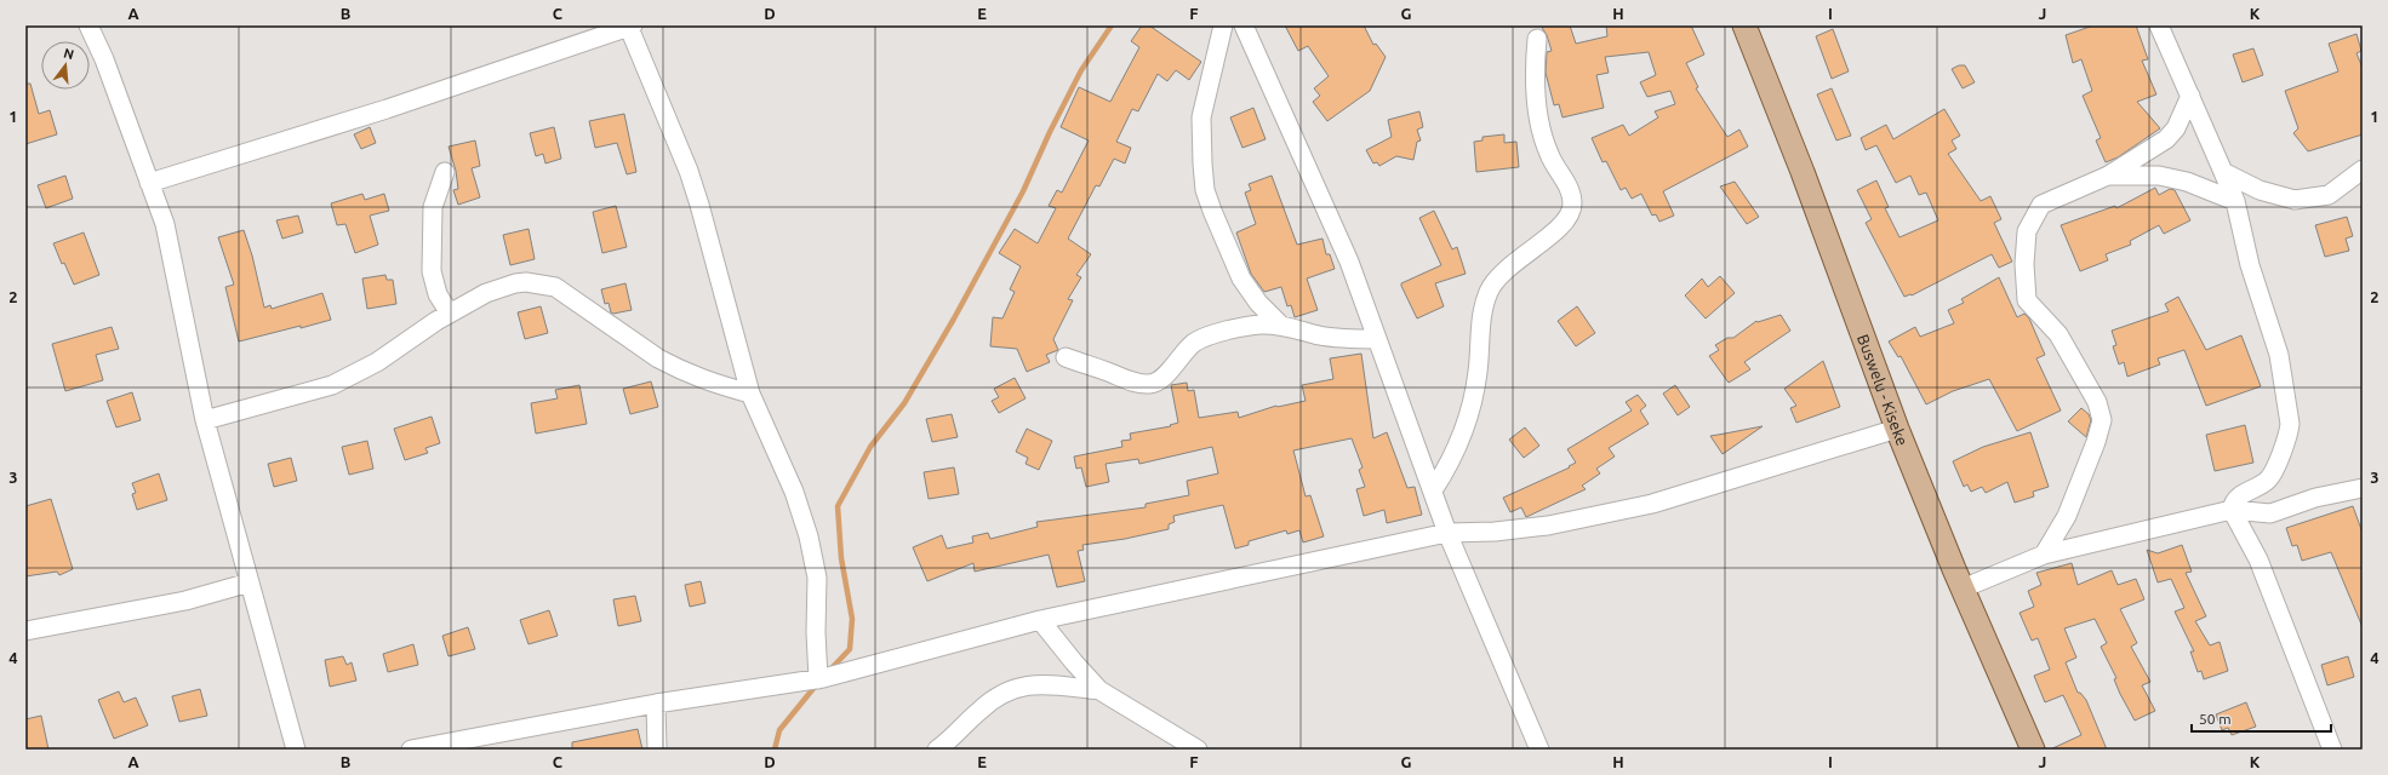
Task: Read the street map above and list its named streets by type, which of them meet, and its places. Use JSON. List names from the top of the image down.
{
  "streets": {
    "main road": ["Buswelu - Kiseke"]
  },
  "scale_bar": "50 m",
  "north": "top",
  "grid": {
    "columns": [
      "A",
      "B",
      "C",
      "D",
      "E",
      "F",
      "G",
      "H",
      "I",
      "J",
      "K"
    ],
    "rows": [
      "1",
      "2",
      "3",
      "4"
    ]
  }
}
